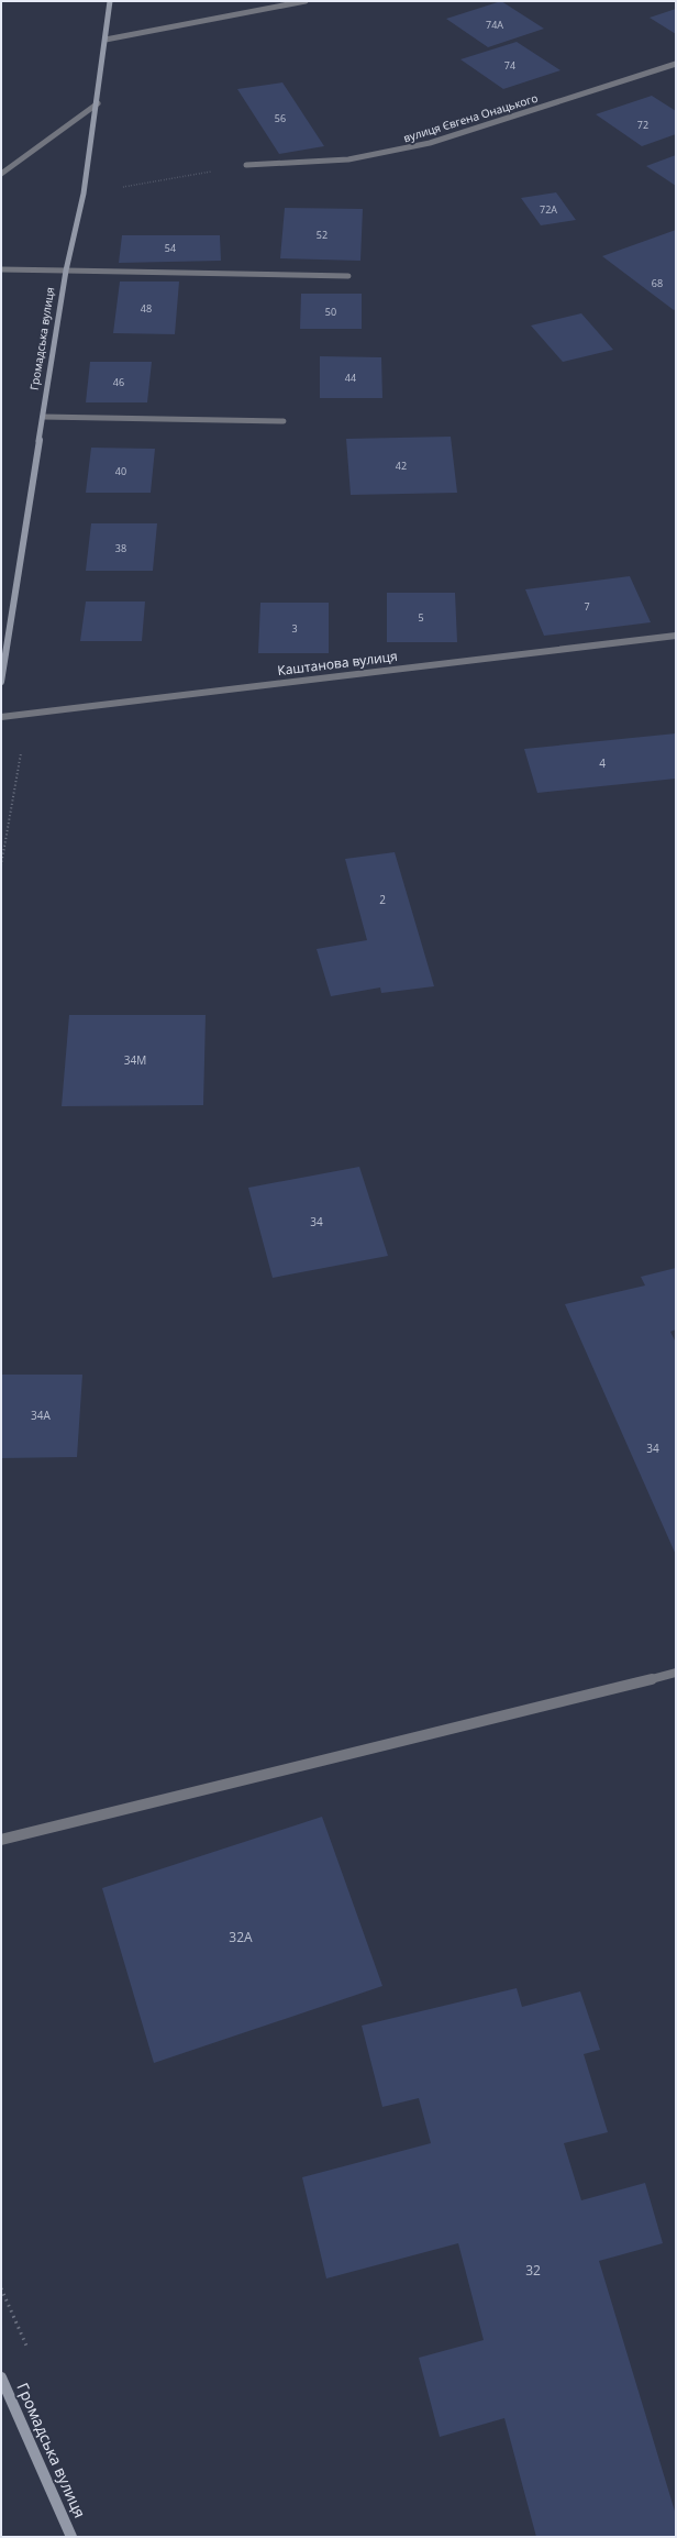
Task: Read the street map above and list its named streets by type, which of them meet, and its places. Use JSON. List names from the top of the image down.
{
  "streets": {
    "street": ["вулиця Євгена Онацького", "Громадська вулиця", "Каштанова вулиця"]
  },
  "house_numbers": [
    "74А",
    "74",
    "56",
    "72",
    "72А",
    "52",
    "54",
    "68",
    "48",
    "50",
    "44",
    "46",
    "42",
    "40",
    "38",
    "7",
    "5",
    "3",
    "4",
    "2",
    "34М",
    "34",
    "34А",
    "34",
    "32А",
    "32"
  ]
}
